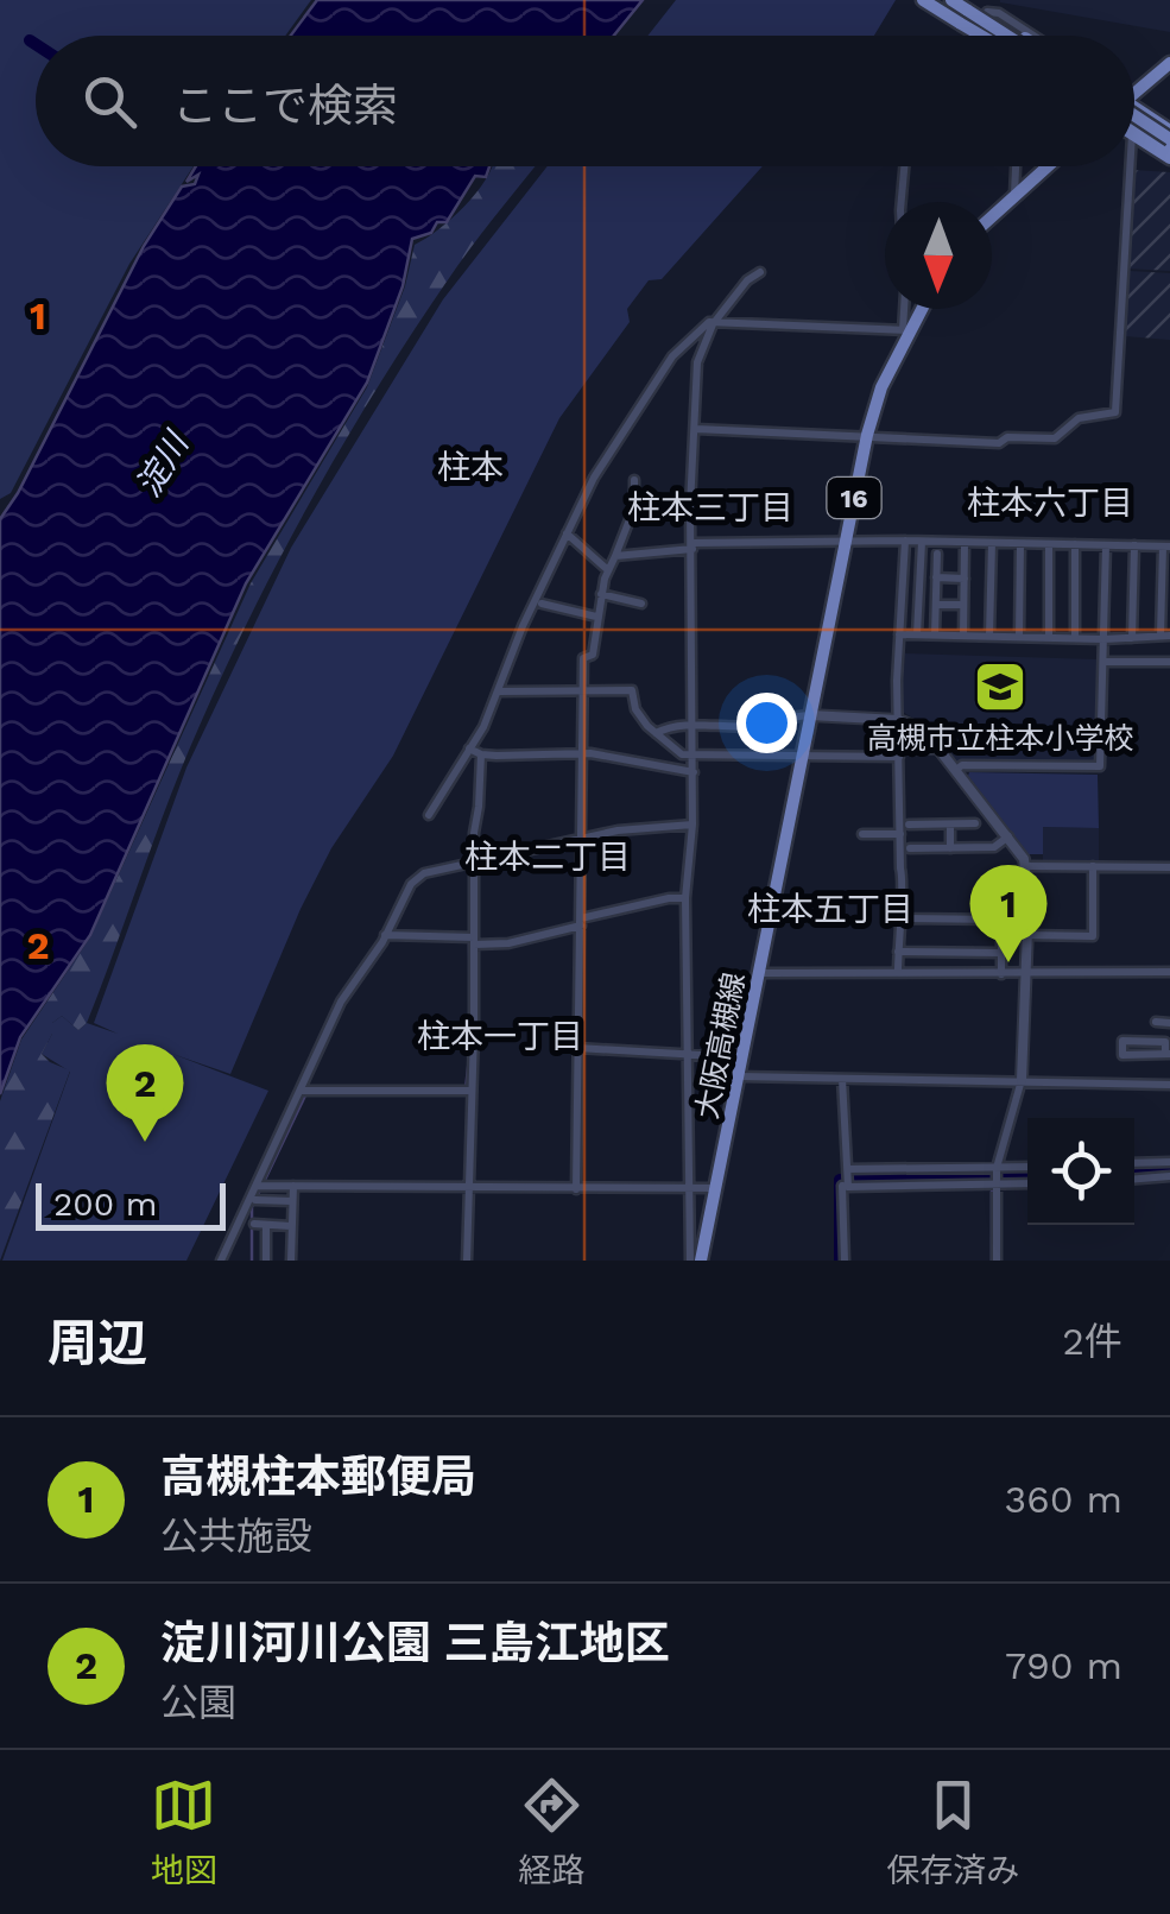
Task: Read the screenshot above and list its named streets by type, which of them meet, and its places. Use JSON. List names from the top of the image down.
{
  "streets": {
    "main road": ["16", "大阪高槻線"]
  },
  "districts": [
    "柱本",
    "柱本六丁目",
    "柱本三丁目",
    "柱本二丁目",
    "柱本五丁目",
    "柱本一丁目"
  ],
  "water": ["淀川"],
  "places": {
    "school or university": ["高槻市立柱本小学校"]
  },
  "scale_bar": "200 m",
  "north": "bottom",
  "page": {
    "search": "ここで検索",
    "pins": ["1", "2"],
    "scale": "200 m",
    "heading": ["周辺", "2件"],
    "list": [
      {
        "mark": "1",
        "name": "高槻柱本郵便局",
        "note": "公共施設",
        "value": "360 m"
      },
      {
        "mark": "2",
        "name": "淀川河川公園 三島江地区",
        "note": "公園",
        "value": "790 m"
      }
    ],
    "nav": ["地図", "経路", "保存済み"]
  },
  "grid": {
    "rows": ["1", "2"]
  }
}
